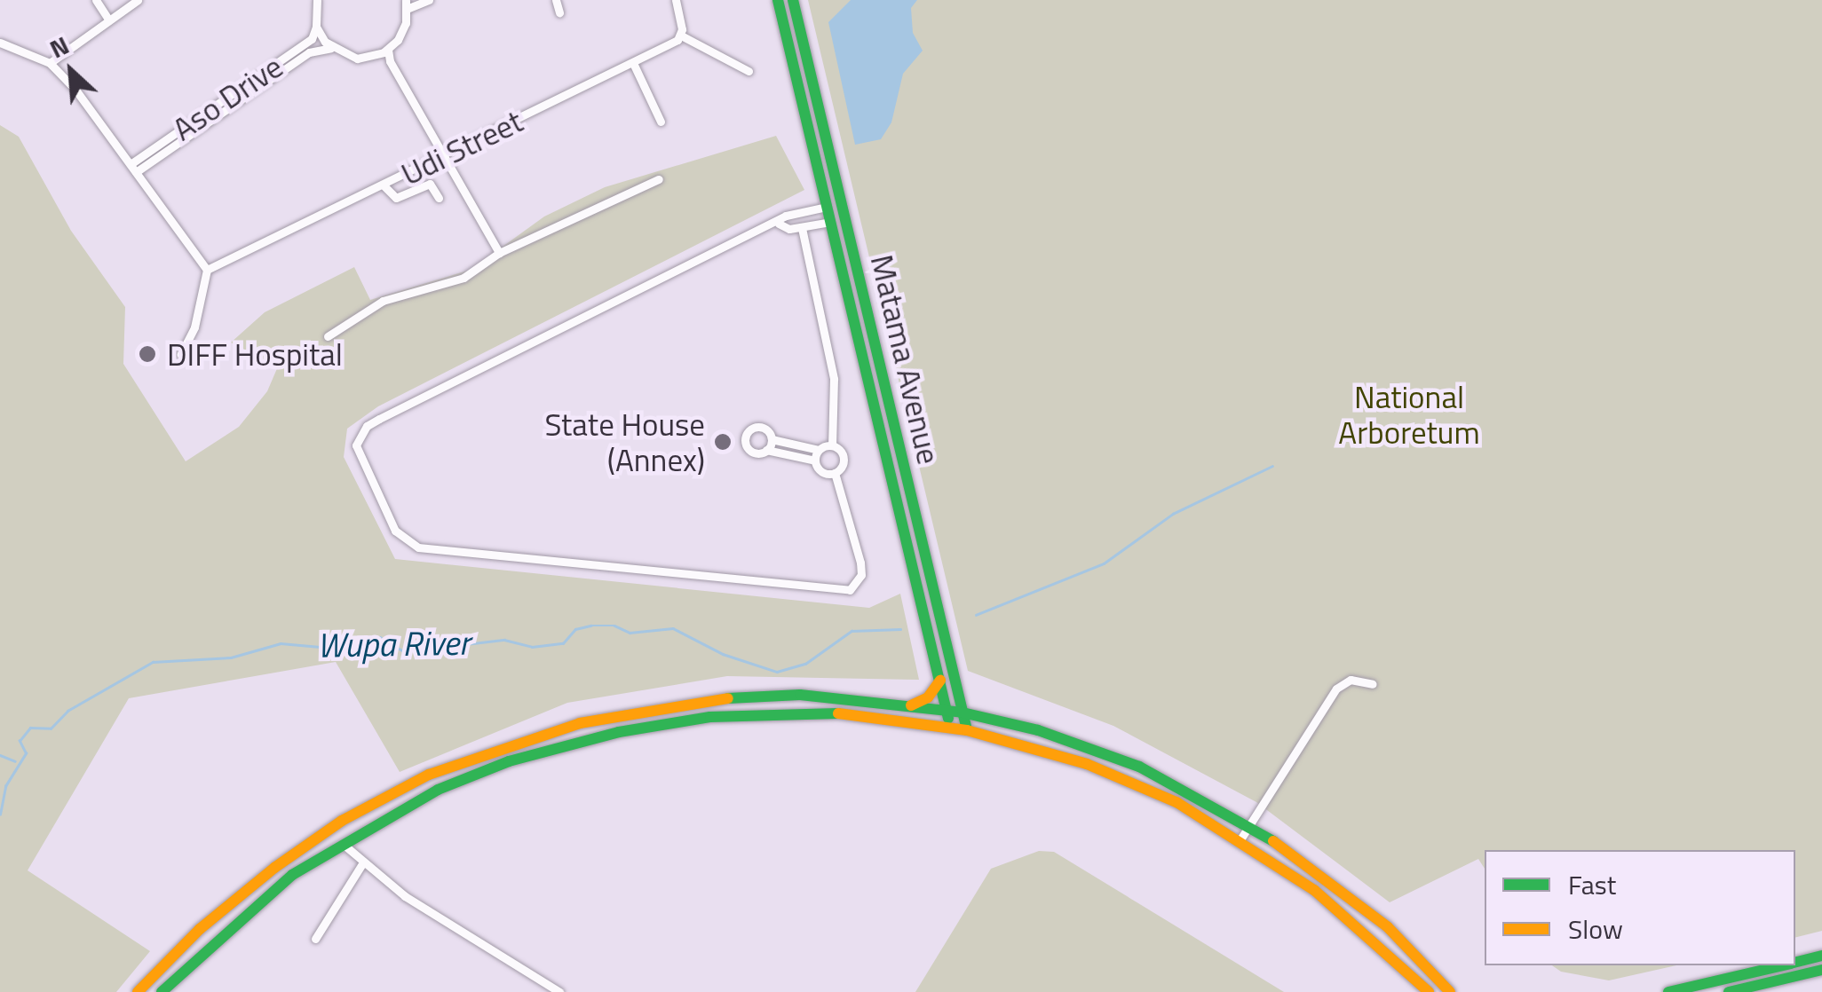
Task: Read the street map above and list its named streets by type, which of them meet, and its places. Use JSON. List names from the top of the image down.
{
  "streets": {
    "main road": ["Matama Avenue"],
    "street": ["Aso Drive", "Udi Street"]
  },
  "water": ["Wupa River"],
  "parks": ["National Arboretum"],
  "places": ["DIFF Hospital", "State House (Annex)"],
  "legend": ["Fast", "Slow"],
  "north": "top left"
}
